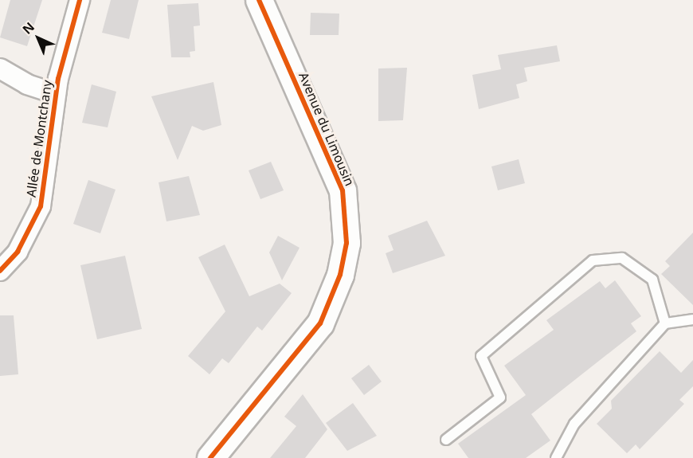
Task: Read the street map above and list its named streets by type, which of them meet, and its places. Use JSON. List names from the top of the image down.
{
  "streets": {
    "main road": ["Avenue du Limousin"],
    "street": ["Allée de Montchany"]
  },
  "north": "top left"
}
